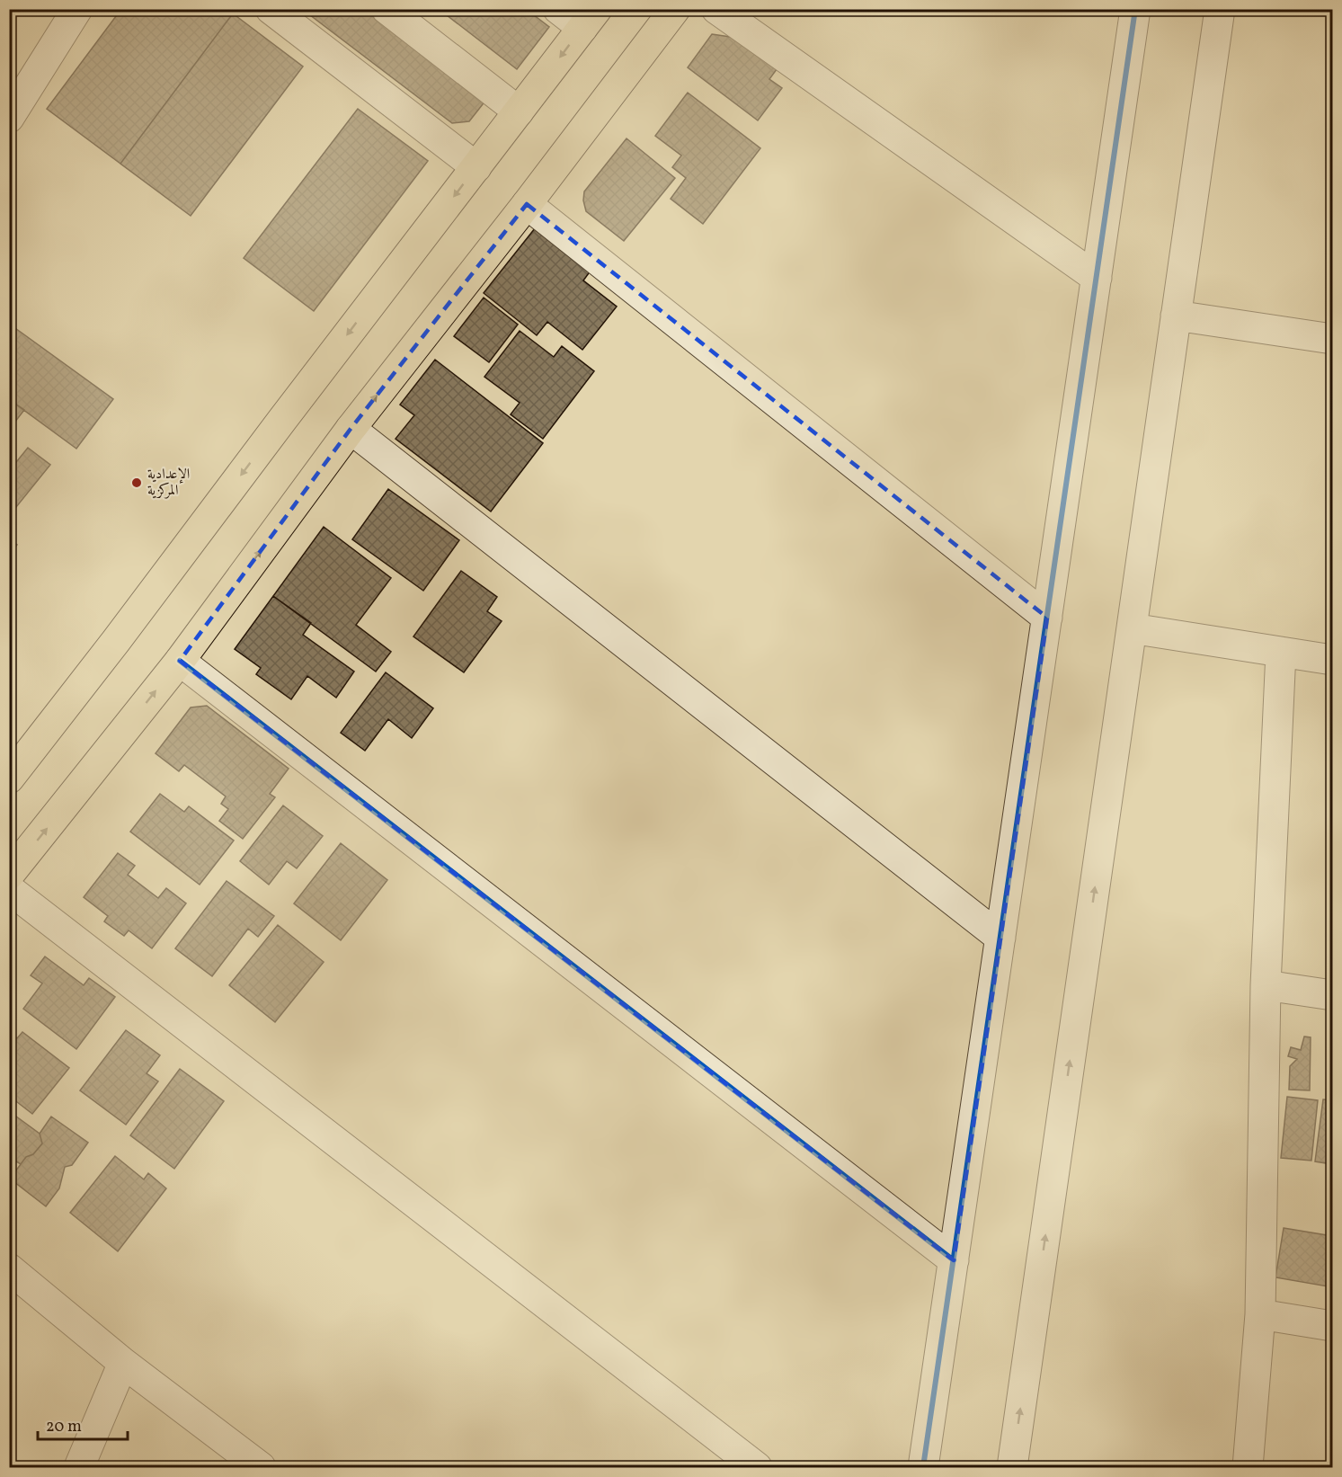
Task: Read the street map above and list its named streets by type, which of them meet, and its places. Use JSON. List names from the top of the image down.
{
  "places": ["الإعدادية المركزية"],
  "scale_bar": "20 m"
}
